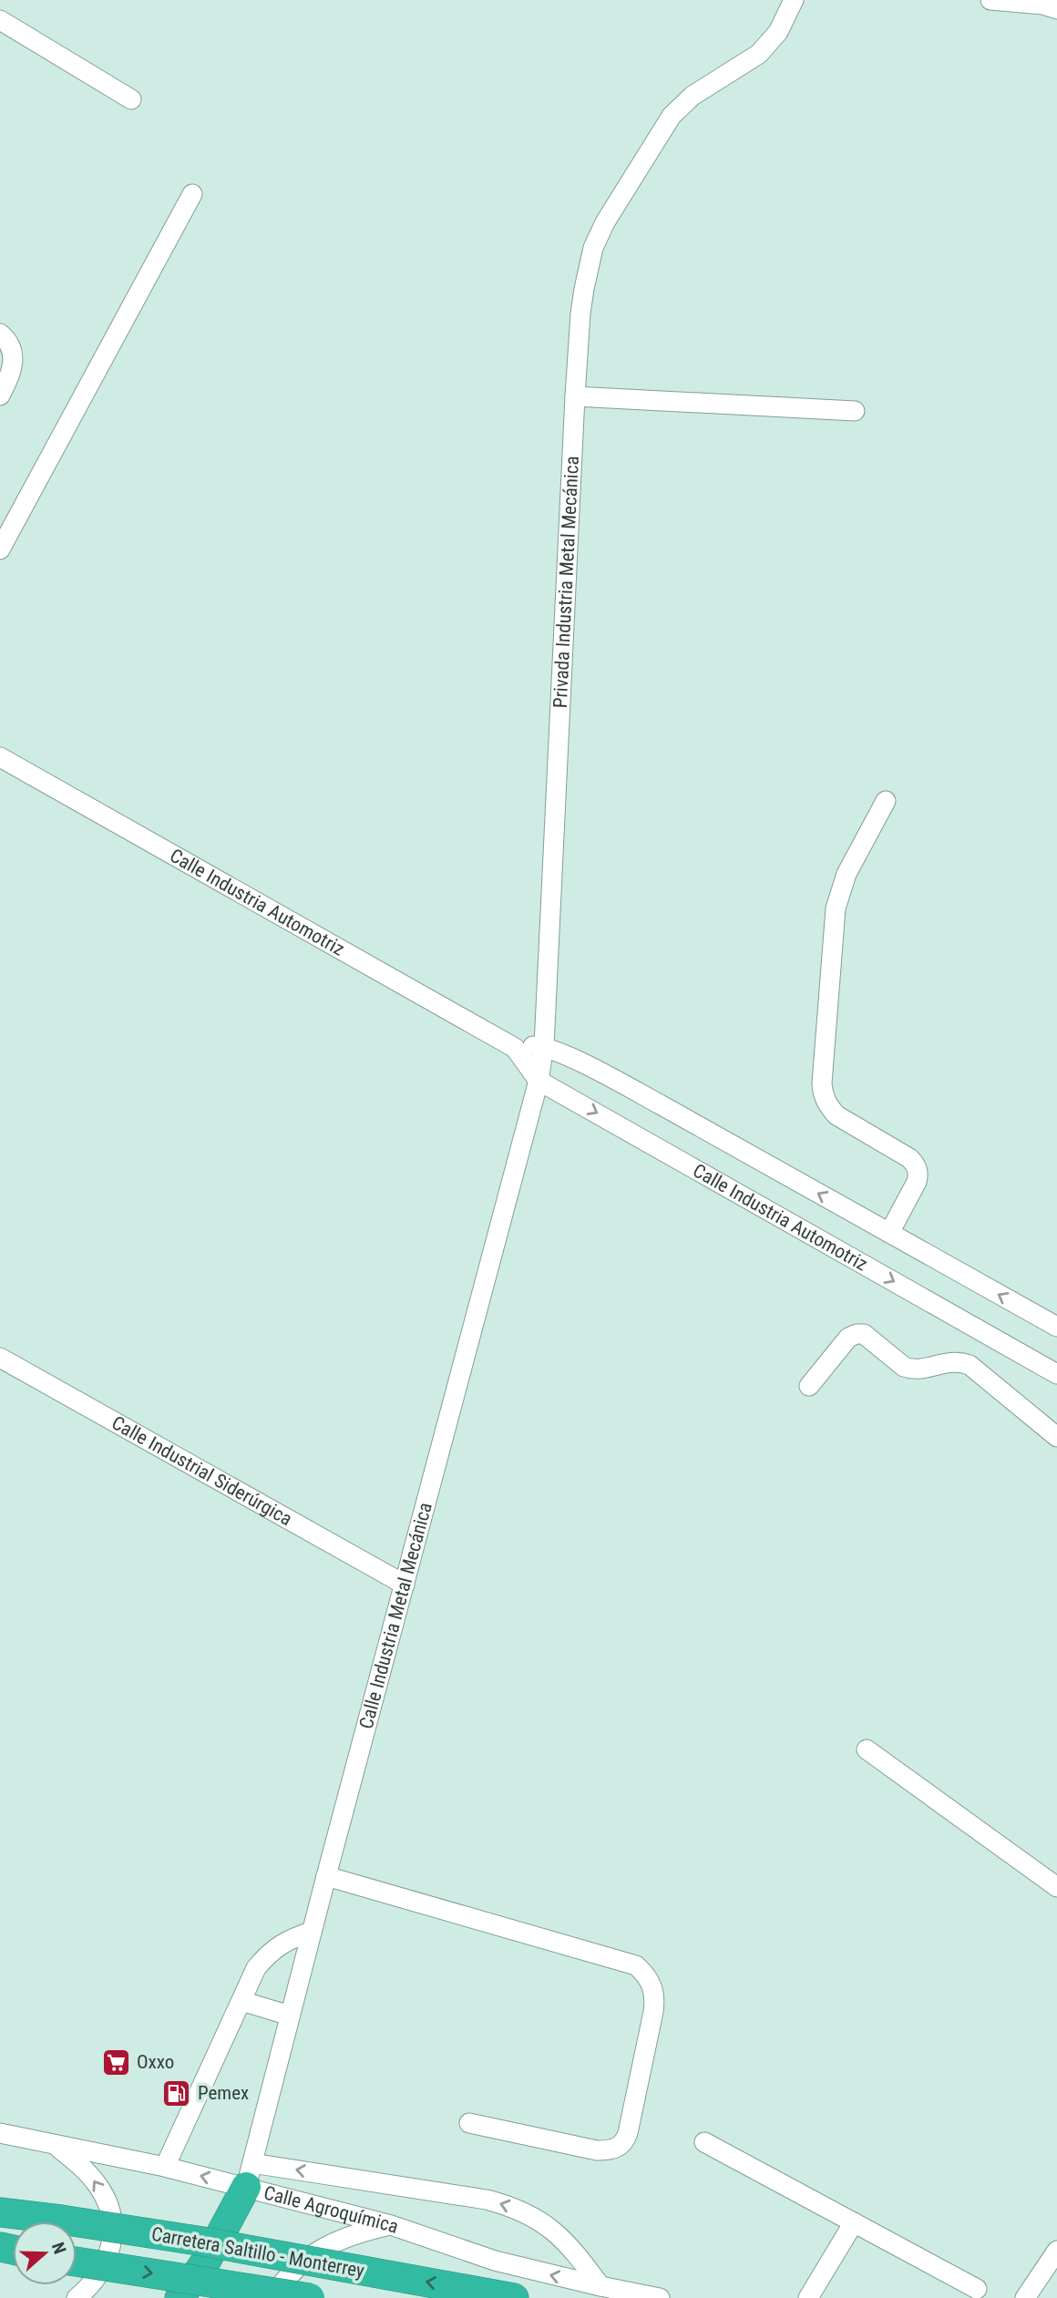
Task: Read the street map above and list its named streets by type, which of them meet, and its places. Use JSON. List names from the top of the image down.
{
  "streets": {
    "highway": ["Carretera Saltillo - Monterrey"],
    "street": [
      "Privada Industria Metal Mecánica",
      "Calle Industria Automotriz",
      "Calle Industrial Siderúrgica",
      "Calle Industria Metal Mecánica",
      "Calle Agroquímica"
    ]
  },
  "crossings": [
    ["Privada Industria Metal Mecánica", "Calle Industria Automotriz"],
    ["Privada Industria Metal Mecánica", "Calle Industria Metal Mecánica"],
    ["Calle Industria Automotriz", "Calle Industria Metal Mecánica"],
    ["Calle Industrial Siderúrgica", "Calle Industria Metal Mecánica"],
    ["Calle Industria Metal Mecánica", "Calle Agroquímica"]
  ],
  "places": {
    "supermarket": ["Oxxo"],
    "fuel station": ["Pemex"]
  },
  "north": "right"
}
